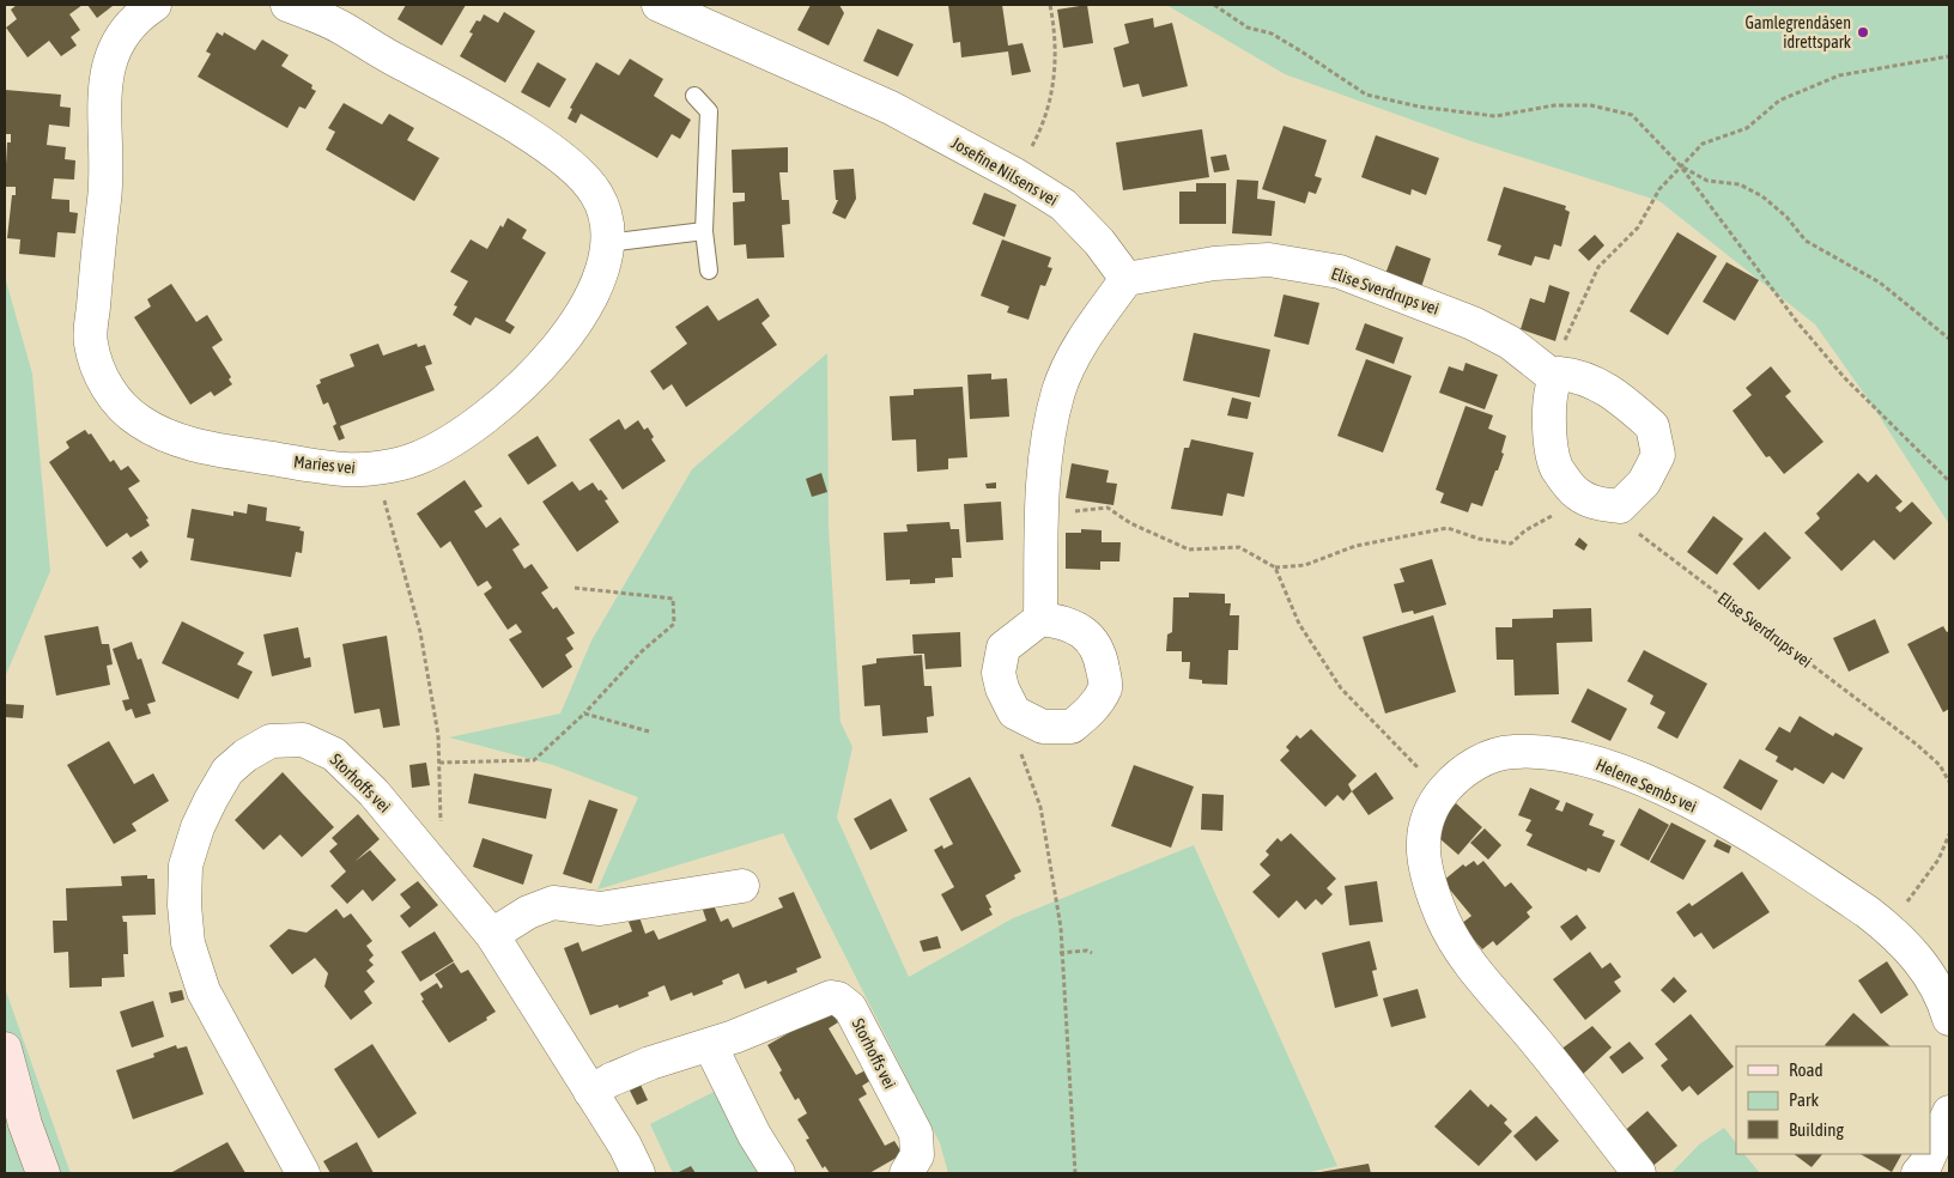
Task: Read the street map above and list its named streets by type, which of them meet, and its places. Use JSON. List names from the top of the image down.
{
  "streets": {
    "street": [
      "Josefine Nilsens vei",
      "Elise Sverdrups vei",
      "Maries vei",
      "Storhoffs vei",
      "Helene Sembs vei"
    ]
  },
  "crossings": [
    ["Josefine Nilsens vei", "Elise Sverdrups vei"]
  ],
  "places": ["Gamlegrendåsen idrettspark"],
  "legend": ["Road", "Park", "Building"]
}
